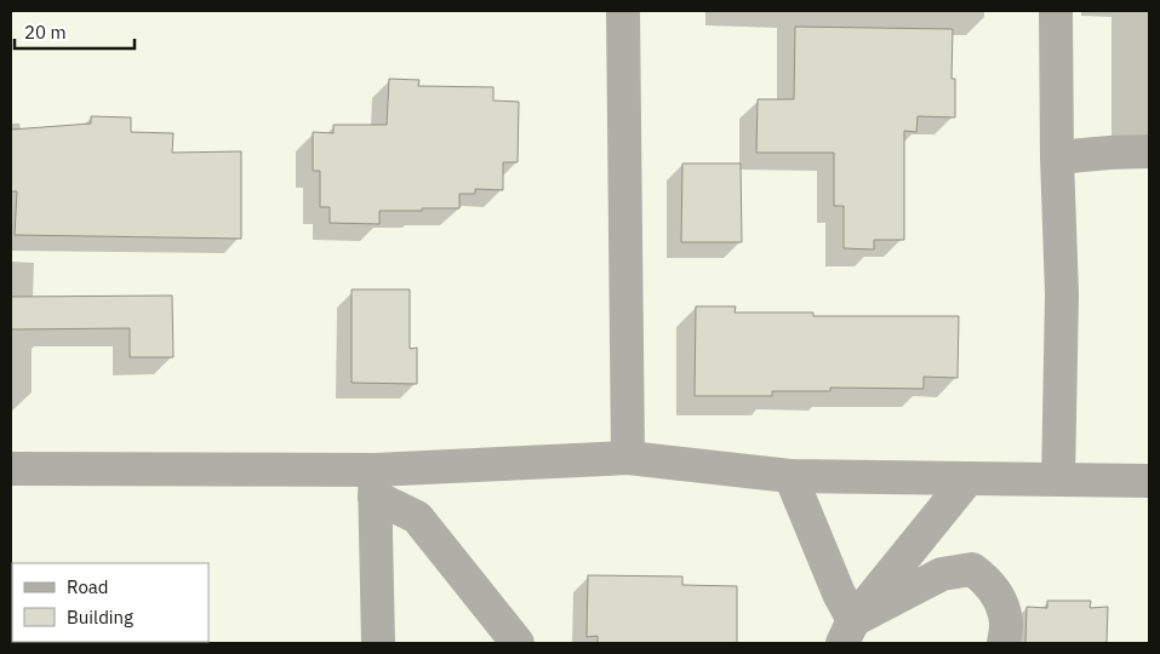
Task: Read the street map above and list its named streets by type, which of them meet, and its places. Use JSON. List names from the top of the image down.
{
  "legend": ["Road", "Building"],
  "scale_bar": "20 m"
}
